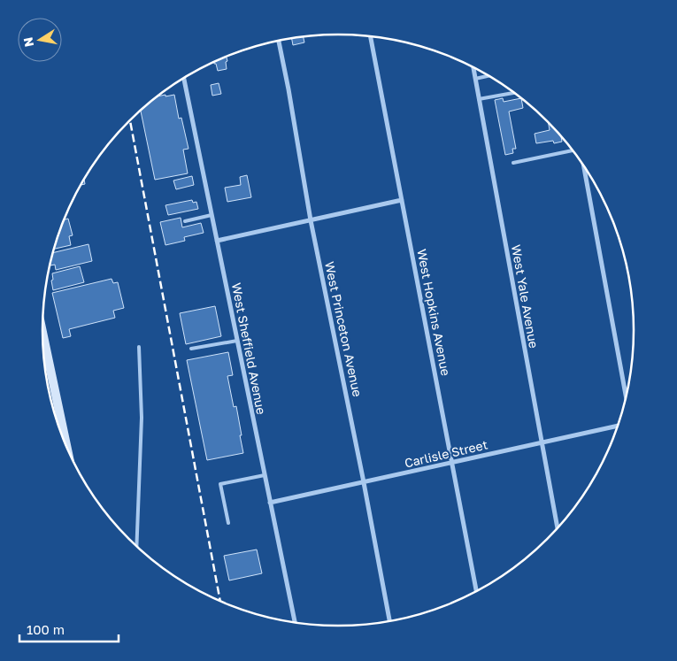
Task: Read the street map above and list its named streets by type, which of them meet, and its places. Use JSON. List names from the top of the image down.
{
  "streets": {
    "street": [
      "West Yale Avenue",
      "West Hopkins Avenue",
      "West Princeton Avenue",
      "West Sheffield Avenue",
      "Carlisle Street"
    ]
  },
  "crossings": [
    ["West Yale Avenue", "Carlisle Street"],
    ["West Hopkins Avenue", "Carlisle Street"],
    ["West Princeton Avenue", "Carlisle Street"],
    ["West Sheffield Avenue", "Carlisle Street"]
  ],
  "scale_bar": "100 m",
  "north": "left"
}
